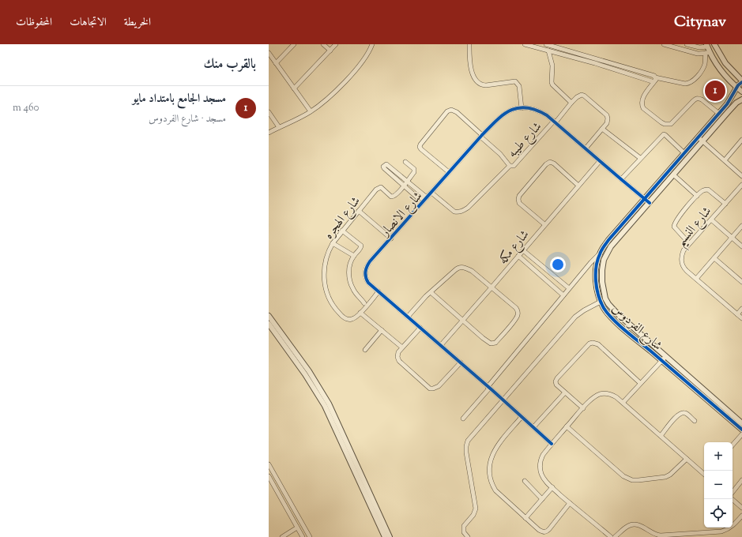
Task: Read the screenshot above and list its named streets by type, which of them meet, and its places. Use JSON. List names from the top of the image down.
{
  "streets": {
    "street": [
      "شارع طيبه",
      "شارع الانصار",
      "شارع الهجره",
      "شارع النسيم",
      "شارع مكه",
      "شارع الفردوس"
    ]
  },
  "crossings": [
    ["شارع طيبه", "شارع الانصار"],
    ["شارع الانصار", "شارع الهجره"],
    ["شارع الانصار", "شارع مكه"],
    ["شارع الانصار", "شارع الفردوس"]
  ],
  "page": {
    "header": "Citynav",
    "nav": ["الخريطة", "الاتجاهات", "المحفوظات"],
    "heading": "بالقرب منك",
    "pins": "1",
    "list": [
      {
        "mark": "1",
        "name": "مسجد الجامع بامتداد مايو",
        "note": "مسجد · شارع الفردوس",
        "value": "460 m"
      }
    ],
    "map_buttons": ["+", "−"]
  }
}
